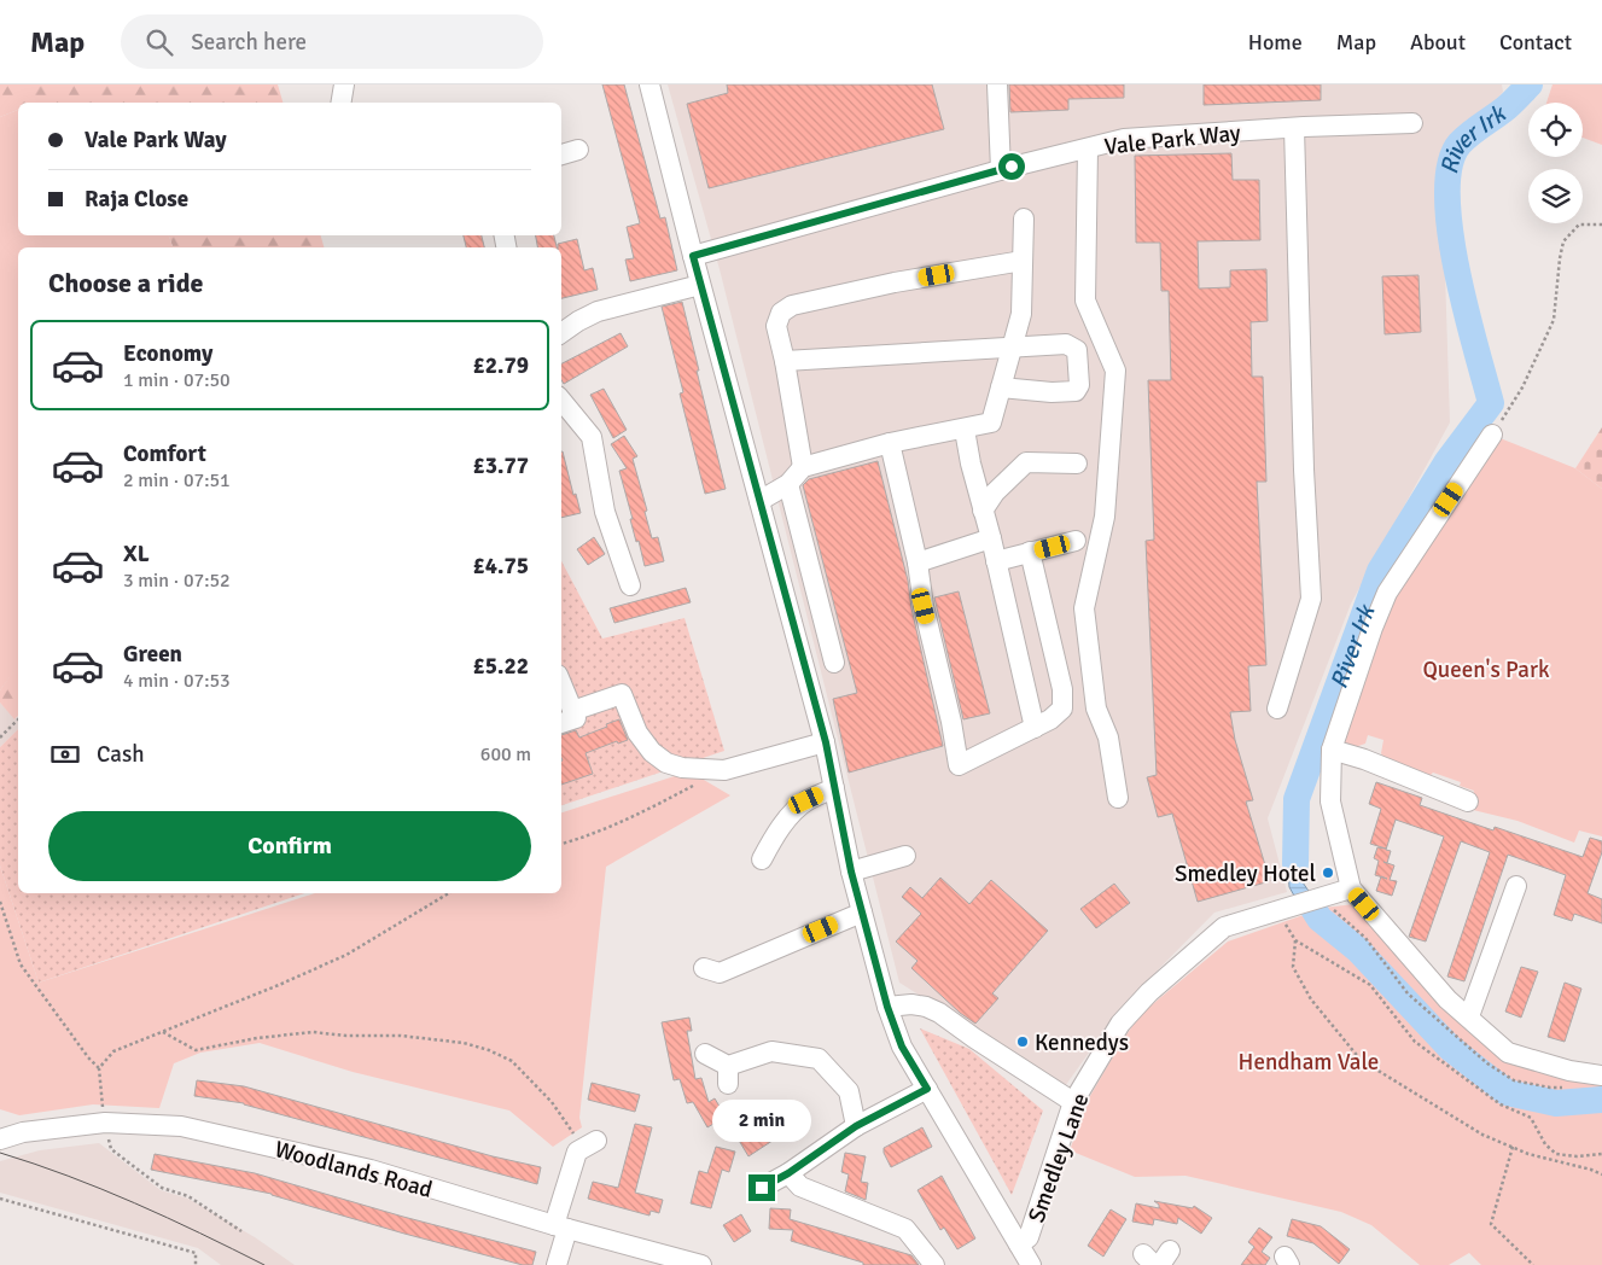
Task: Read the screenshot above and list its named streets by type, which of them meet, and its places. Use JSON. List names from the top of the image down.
{
  "streets": {
    "street": ["Vale Park Way", "Smedley Lane", "Woodlands Road"]
  },
  "water": ["River Irk"],
  "parks": ["Queen's Park", "Hendham Vale"],
  "places": ["Smedley Hotel", "Kennedys"],
  "page": {
    "header": "Map",
    "search": "Search here",
    "nav": [
      "Home",
      "Map",
      "About",
      "Contact"
    ],
    "banner": ["Vale Park Way", "Raja Close"],
    "heading": "Choose a ride",
    "list": [
      {
        "name": "Economy",
        "note": "1 min · 07:50",
        "value": "£2.79"
      },
      {
        "name": "Comfort",
        "note": "2 min · 07:51",
        "value": "£3.77"
      },
      {
        "name": "XL",
        "note": "3 min · 07:52",
        "value": "£4.75"
      },
      {
        "name": "Green",
        "note": "4 min · 07:53",
        "value": "£5.22"
      }
    ],
    "pay": ["Cash", "600 m"],
    "buttons": "Confirm",
    "bubble": "2 min"
  }
}
